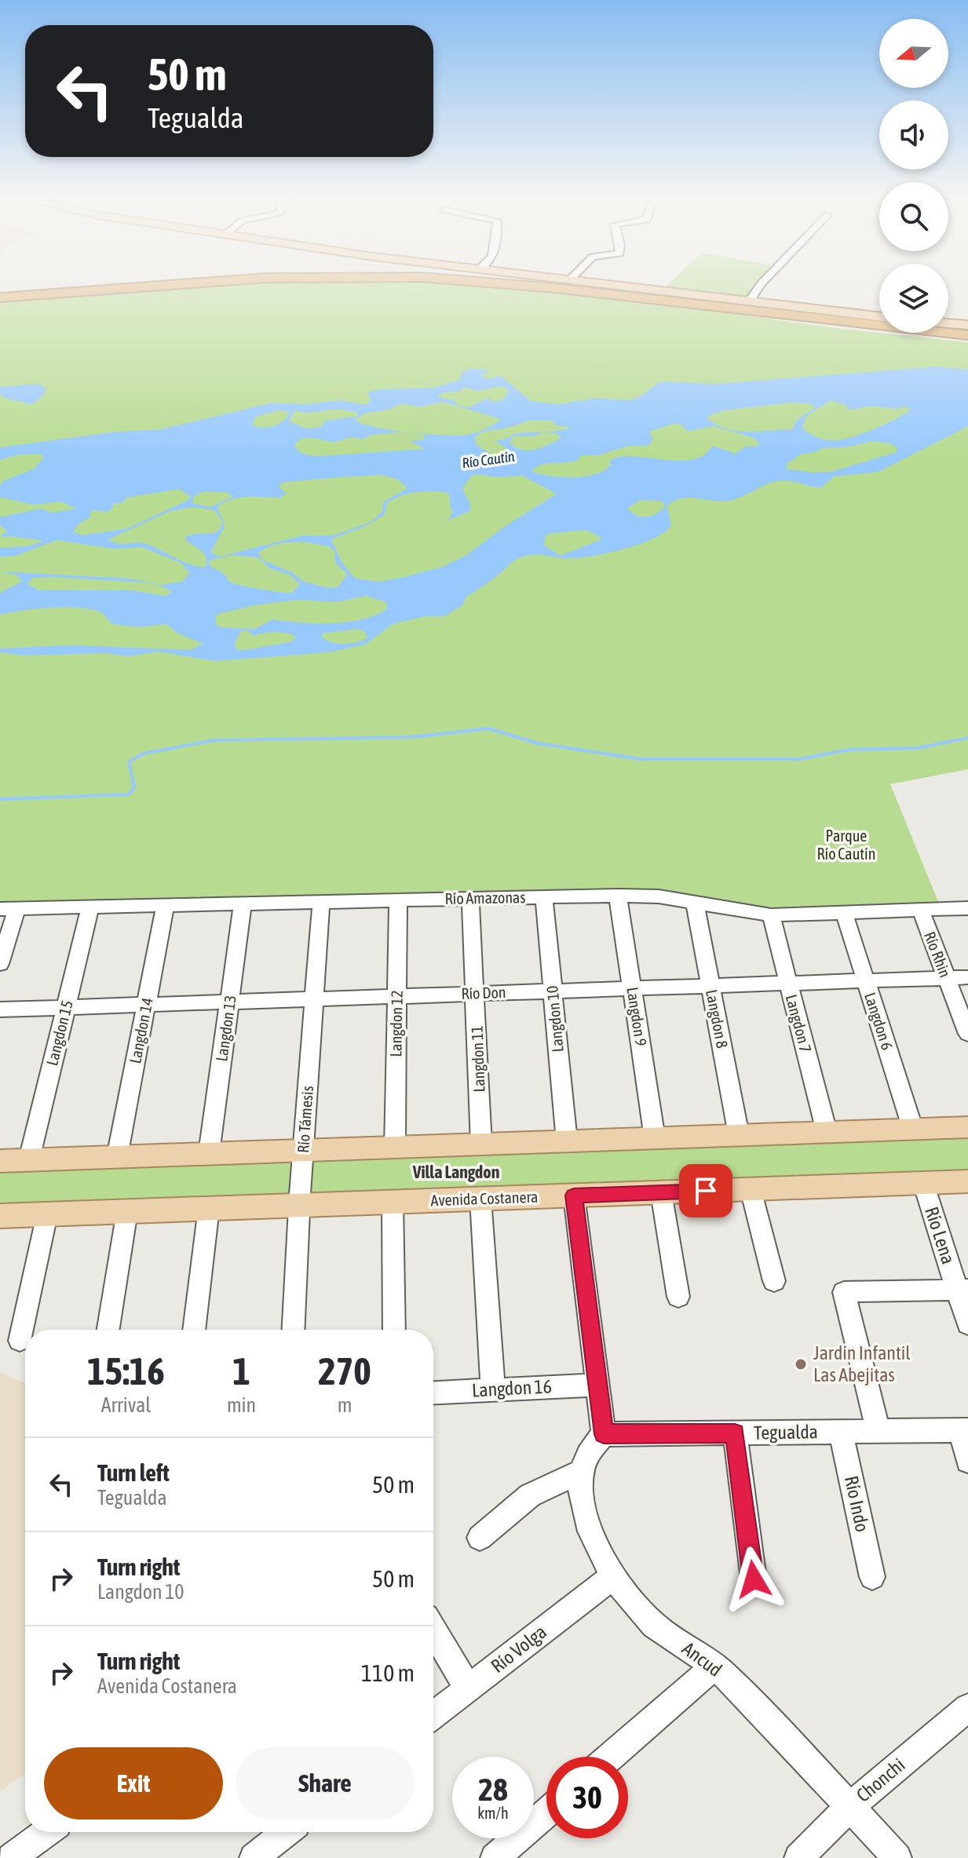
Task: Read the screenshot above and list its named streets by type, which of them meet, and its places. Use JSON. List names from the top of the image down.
{
  "streets": {
    "main road": ["Avenida Costanera"],
    "street": [
      "Río Amazonas",
      "Río Rhin",
      "Río Don",
      "Langdon 9",
      "Langdon 10",
      "Langdon 8",
      "Langdon 6",
      "Langdon 12",
      "Langdon 7",
      "Langdon 13",
      "Langdon 14",
      "Langdon 15",
      "Langdon 11",
      "Río Támesis",
      "Río Lena",
      "Langdon 16",
      "Tegualda",
      "Río Indo",
      "Río Volga",
      "Ancud",
      "Chonchi"
    ]
  },
  "crossings": [
    ["Río Amazonas", "Río Rhin"],
    ["Río Amazonas", "Langdon 9"],
    ["Río Amazonas", "Langdon 10"],
    ["Río Amazonas", "Langdon 8"],
    ["Río Amazonas", "Langdon 6"],
    ["Río Amazonas", "Langdon 12"],
    ["Río Amazonas", "Langdon 7"],
    ["Río Amazonas", "Langdon 13"],
    ["Río Amazonas", "Langdon 14"],
    ["Río Amazonas", "Langdon 15"],
    ["Río Amazonas", "Langdon 11"],
    ["Río Amazonas", "Río Támesis"],
    ["Río Rhin", "Río Don"],
    ["Río Don", "Langdon 9"],
    ["Río Don", "Langdon 10"],
    ["Río Don", "Langdon 8"],
    ["Río Don", "Langdon 6"],
    ["Río Don", "Langdon 12"],
    ["Río Don", "Langdon 7"],
    ["Río Don", "Langdon 13"],
    ["Río Don", "Langdon 14"],
    ["Río Don", "Langdon 15"],
    ["Río Don", "Langdon 11"],
    ["Río Don", "Río Támesis"],
    ["Río Támesis", "Avenida Costanera"],
    ["Avenida Costanera", "Río Lena"],
    ["Tegualda", "Río Indo"],
    ["Río Volga", "Ancud"],
    ["Ancud", "Chonchi"]
  ],
  "districts": ["Villa Langdon"],
  "water": ["Río Cautín"],
  "parks": ["Parque Río Cautín"],
  "places": ["Jardin Infantil Las Abejitas"],
  "north": "left",
  "page": {
    "turn": ["50 m", "Tegualda"],
    "eta": [
      "15:16",
      "Arrival",
      "1",
      "min",
      "270",
      "m"
    ],
    "list": [
      {
        "name": "Turn left",
        "note": "Tegualda",
        "value": "50 m"
      },
      {
        "name": "Turn right",
        "note": "Langdon 10",
        "value": "50 m"
      },
      {
        "name": "Turn right",
        "note": "Avenida Costanera",
        "value": "110 m"
      }
    ],
    "buttons": ["Exit", "Share"],
    "speed": "28 km/h",
    "limit": "30"
  }
}
